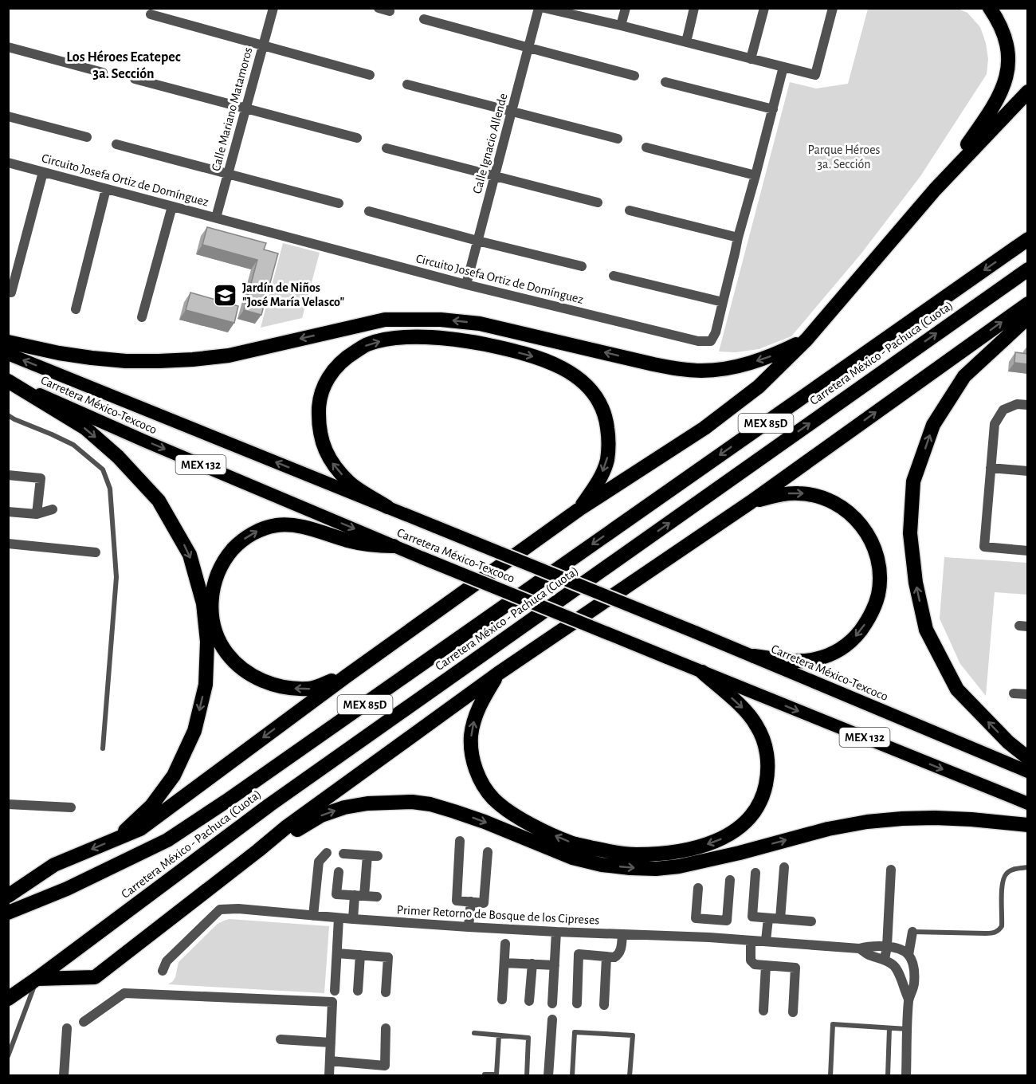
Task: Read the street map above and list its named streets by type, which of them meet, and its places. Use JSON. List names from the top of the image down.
{
  "streets": {
    "highway": [
      "Carretera México - Pachuca (Cuota)",
      "Carretera México-Texcoco",
      "MEX 85D",
      "MEX 132"
    ],
    "street": [
      "Calle Mariano Matamoros",
      "Calle Ignacio Allende",
      "Circuito Josefa Ortiz de Domínguez",
      "Primer Retorno de Bosque de los Cipreses"
    ]
  },
  "crossings": [
    ["Calle Mariano Matamoros", "Circuito Josefa Ortiz de Domínguez"],
    ["Calle Ignacio Allende", "Circuito Josefa Ortiz de Domínguez"]
  ],
  "districts": ["Los Héroes Ecatepec 3a. Sección"],
  "parks": ["Parque Héroes 3a. Sección"],
  "places": {
    "school or university": ["Jardín de Niños \"José María Velasco\""]
  }
}
